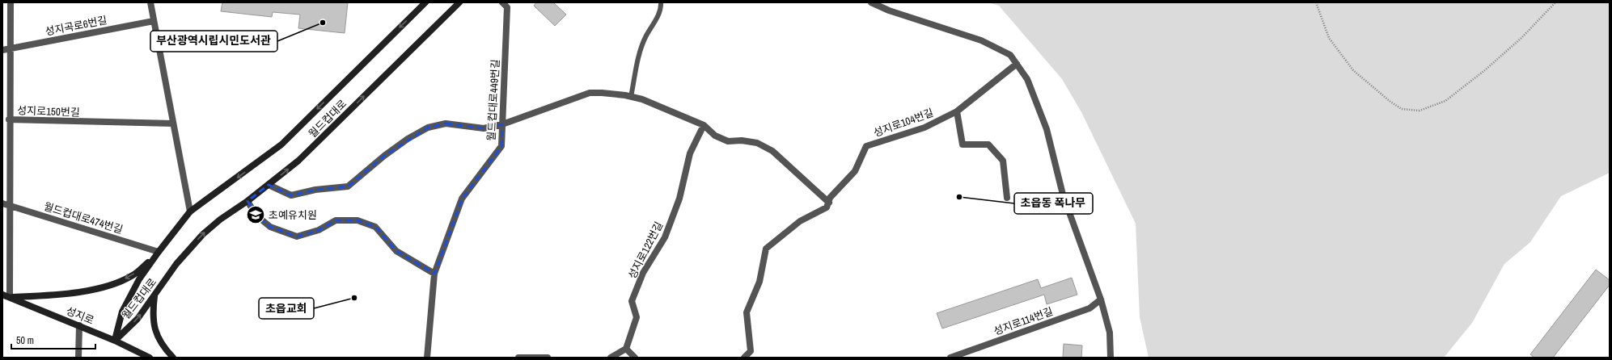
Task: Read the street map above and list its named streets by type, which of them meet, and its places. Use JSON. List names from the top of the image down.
{
  "streets": {
    "main road": ["월드컵대로", "성지로"],
    "street": [
      "성지곡로6번길",
      "월드컵대로449번길",
      "성지로150번길",
      "성지로104번길",
      "월드컵대로474번길",
      "성지로122번길",
      "성지로114번길"
    ]
  },
  "crossings": [
    ["성지곡로6번길", "성지로150번길"],
    ["성지로150번길", "월드컵대로474번길"],
    ["성지로150번길", "성지로"],
    ["월드컵대로", "월드컵대로474번길"],
    ["월드컵대로", "성지로"]
  ],
  "places": {
    "other": ["부산광역시립시민도서관", "초읍동 폭나무", "초읍교회"],
    "school or university": ["초예유치원"]
  },
  "scale_bar": "50 m"
}
